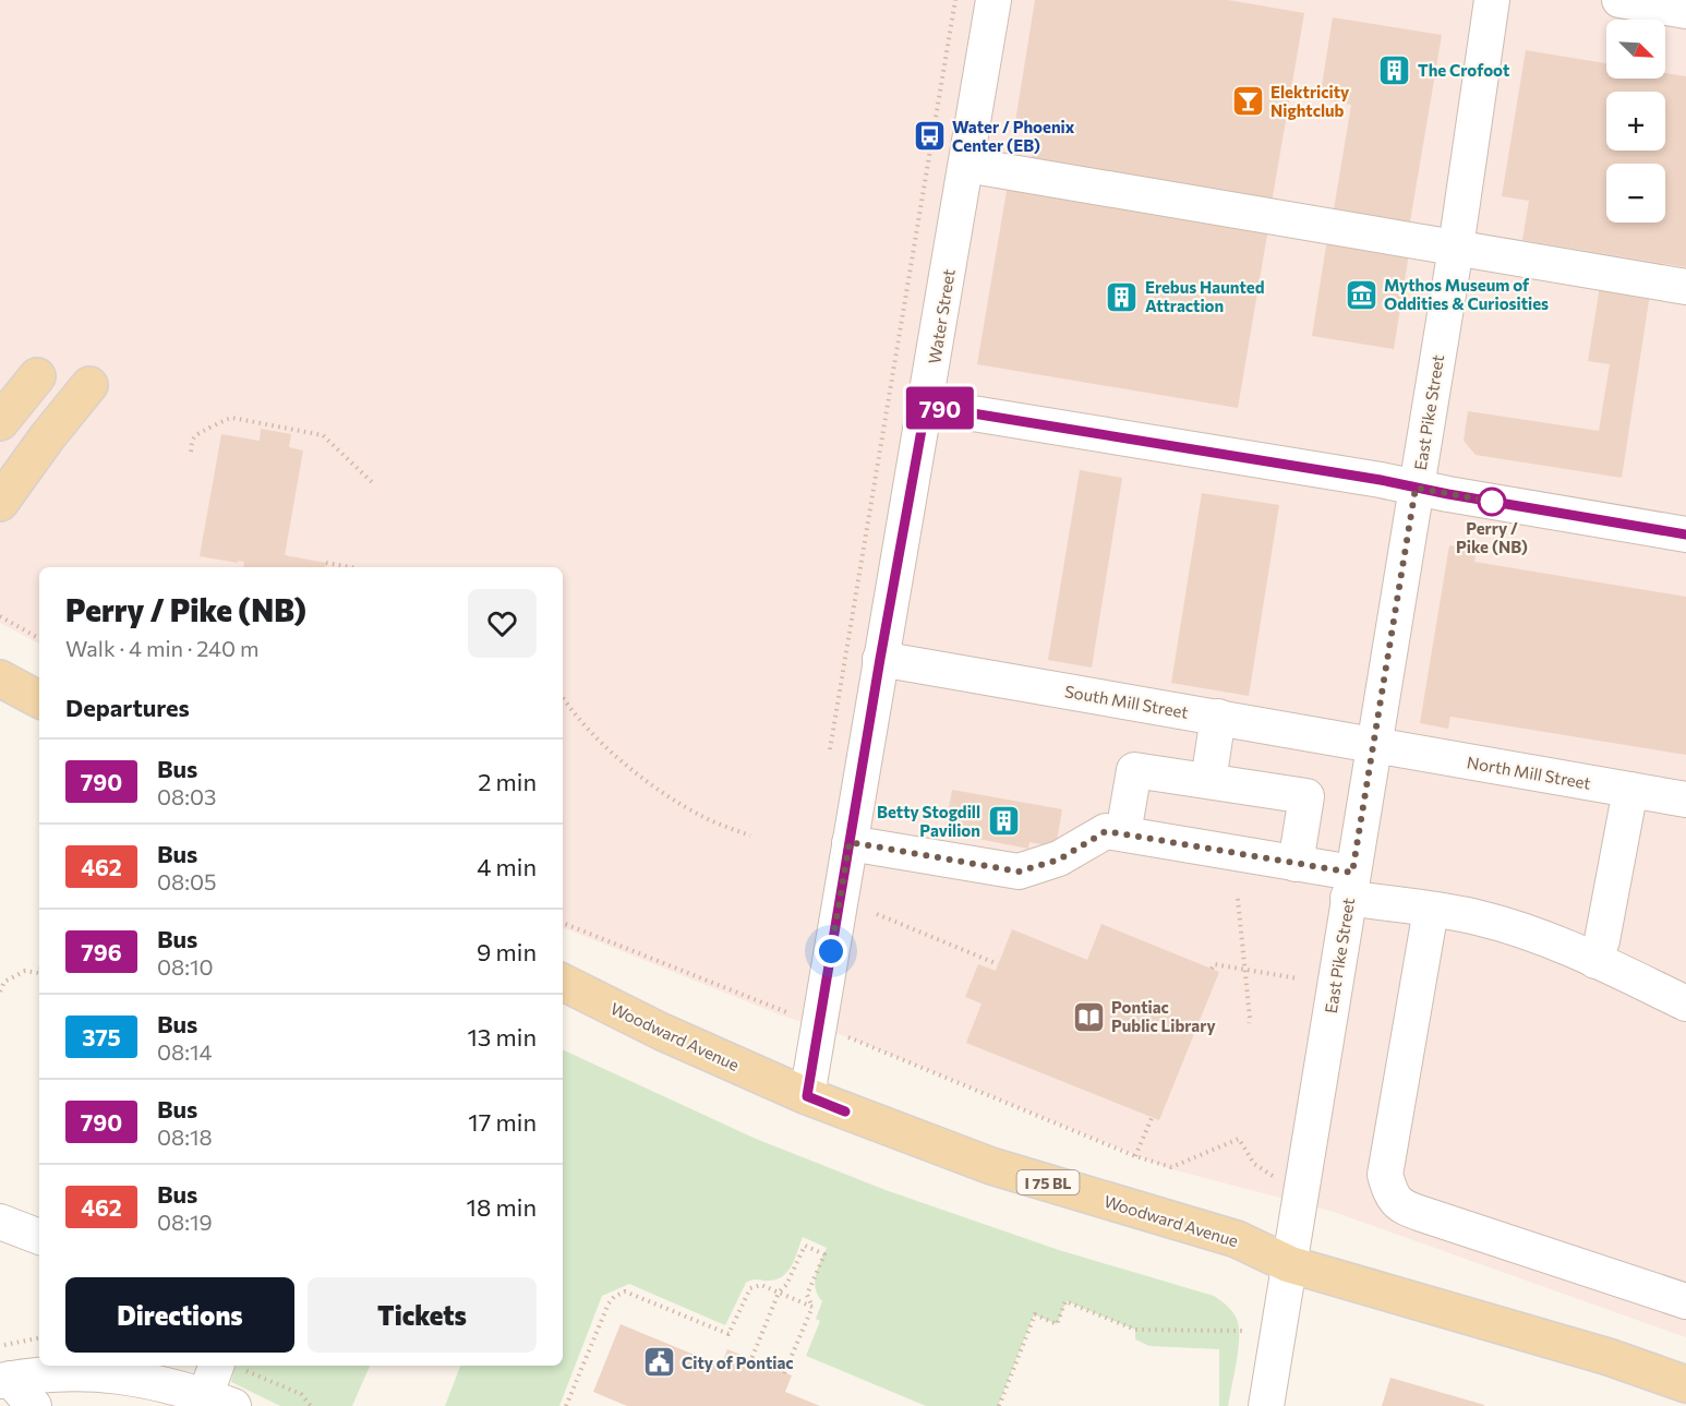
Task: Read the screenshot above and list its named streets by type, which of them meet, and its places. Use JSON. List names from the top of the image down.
{
  "streets": {
    "main road": ["Woodward Avenue", "I 75 BL"],
    "street": [
      "Water Street",
      "East Pike Street",
      "South Mill Street",
      "North Mill Street"
    ]
  },
  "crossings": [
    ["Water Street", "South Mill Street"],
    ["Water Street", "Woodward Avenue"],
    ["East Pike Street", "South Mill Street"],
    ["East Pike Street", "North Mill Street"],
    ["East Pike Street", "Woodward Avenue"],
    ["South Mill Street", "North Mill Street"]
  ],
  "places": {
    "building": ["The Crofoot", "Erebus Haunted Attraction", "Betty Stogdill Pavilion"],
    "bar": ["Elektricity Nightclub"],
    "bus stop": ["Water / Phoenix Center (EB)"],
    "museum": ["Mythos Museum of Oddities & Curiosities"],
    "other": ["Perry / Pike (NB)"],
    "library": ["Pontiac Public Library"],
    "public building": ["City of Pontiac"]
  },
  "lines": ["bus line 790"],
  "north": "bottom right",
  "page": {
    "on_map": "790",
    "map_buttons": ["+", "−"],
    "heading": [
      ["Perry / Pike (NB)", "Walk · 4 min · 240 m"],
      "Departures"
    ],
    "list": [
      {
        "mark": "790",
        "name": "Bus",
        "note": "08:03",
        "value": "2 min"
      },
      {
        "mark": "462",
        "name": "Bus",
        "note": "08:05",
        "value": "4 min"
      },
      {
        "mark": "796",
        "name": "Bus",
        "note": "08:10",
        "value": "9 min"
      },
      {
        "mark": "375",
        "name": "Bus",
        "note": "08:14",
        "value": "13 min"
      },
      {
        "mark": "790",
        "name": "Bus",
        "note": "08:18",
        "value": "17 min"
      },
      {
        "mark": "462",
        "name": "Bus",
        "note": "08:19",
        "value": "18 min"
      }
    ],
    "buttons": ["Directions", "Tickets"]
  }
}
